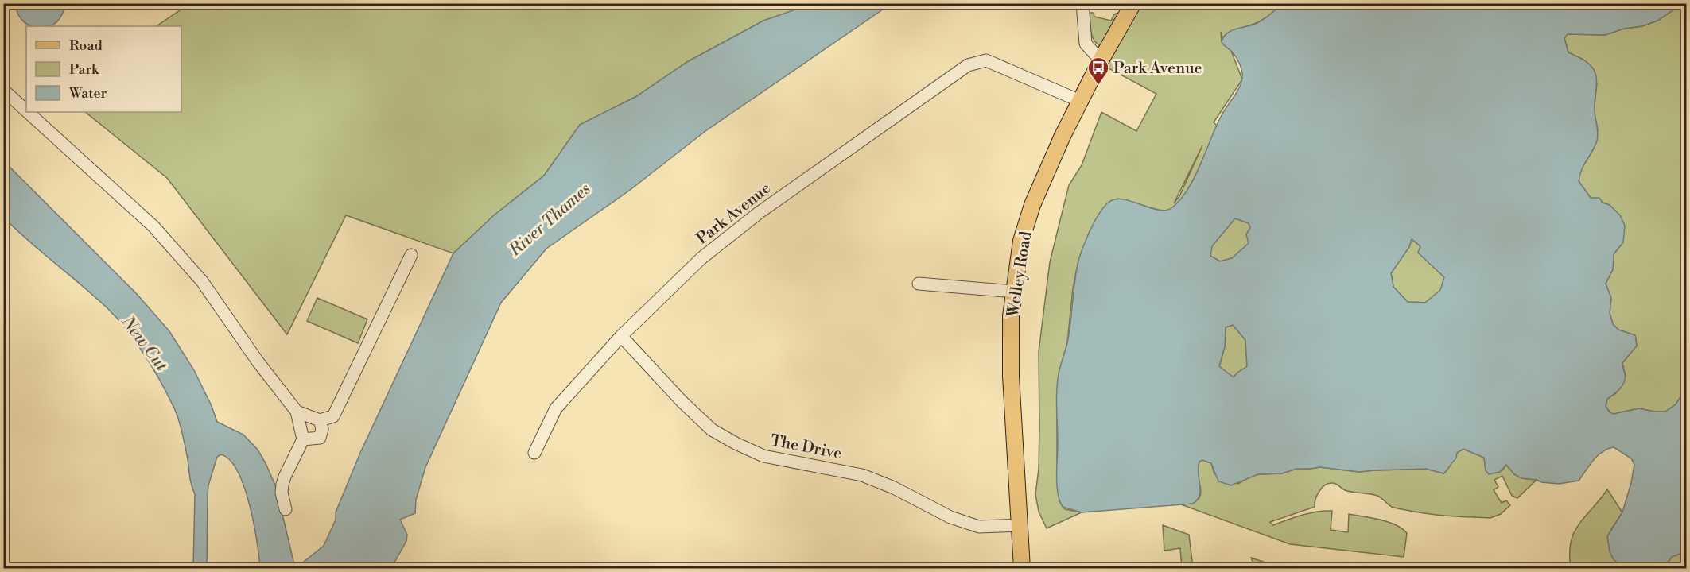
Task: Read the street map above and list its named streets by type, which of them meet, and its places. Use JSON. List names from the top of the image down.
{
  "streets": {
    "main road": ["Welley Road"],
    "street": ["Park Avenue", "The Drive"]
  },
  "crossings": [
    ["Park Avenue", "Welley Road"],
    ["Park Avenue", "The Drive"],
    ["Welley Road", "The Drive"]
  ],
  "water": ["River Thames", "New Cut"],
  "places": {
    "bus stop": ["Park Avenue"]
  },
  "legend": ["Road", "Park", "Water"]
}
